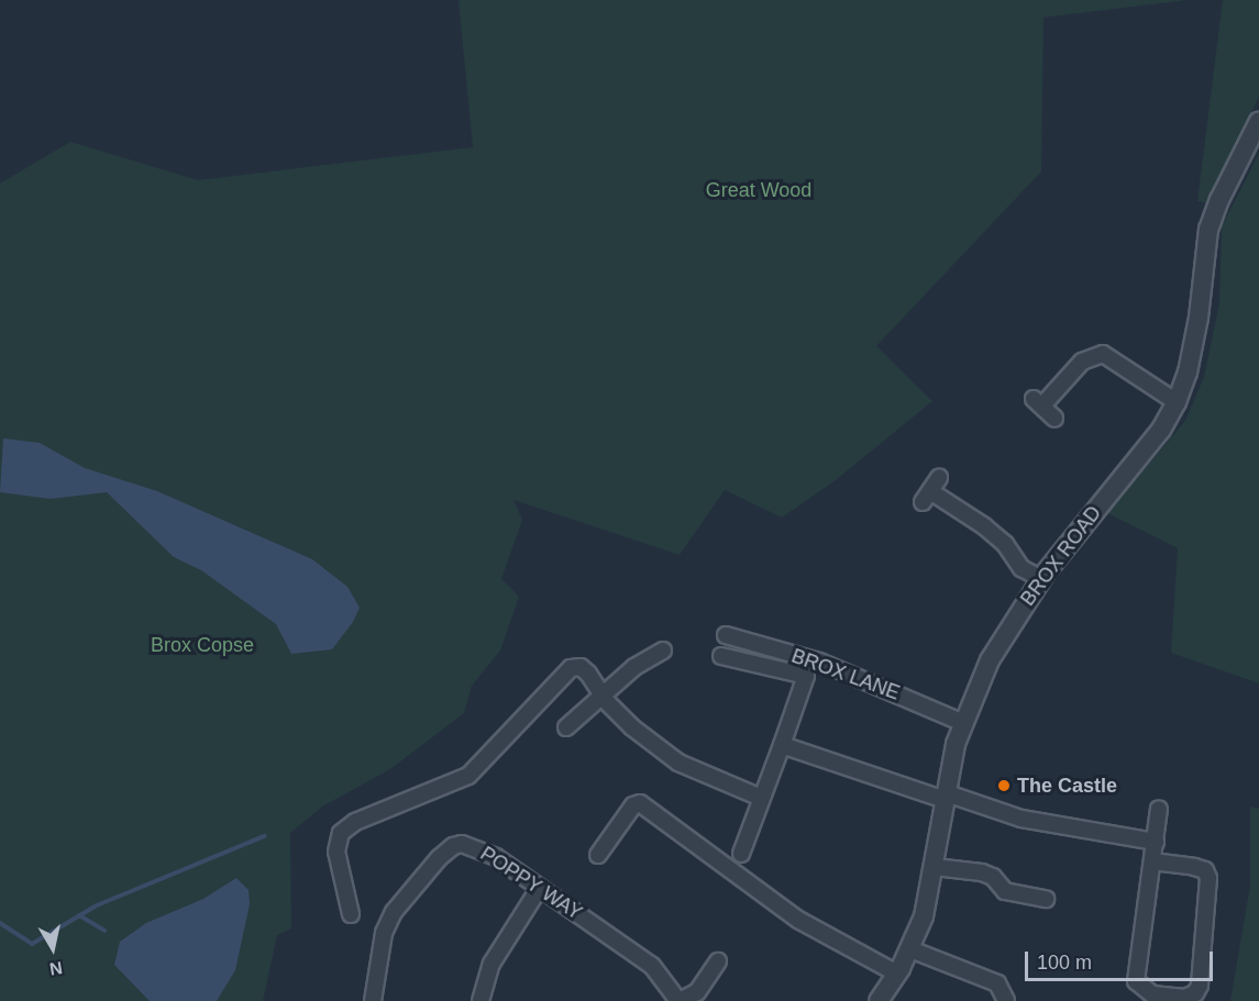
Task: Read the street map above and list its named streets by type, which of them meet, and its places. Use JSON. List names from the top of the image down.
{
  "streets": {
    "street": ["BROX ROAD", "BROX LANE", "POPPY WAY"]
  },
  "crossings": [
    ["BROX ROAD", "BROX LANE"]
  ],
  "parks": ["Great Wood", "Brox Copse"],
  "places": ["The Castle"],
  "scale_bar": "100 m",
  "north": "bottom"
}
